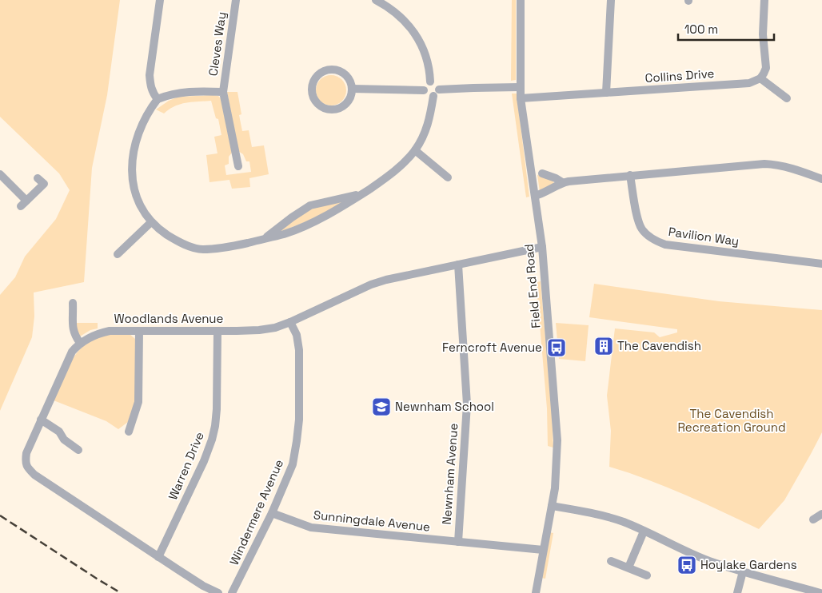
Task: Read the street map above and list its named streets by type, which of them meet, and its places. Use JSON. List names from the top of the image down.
{
  "streets": {
    "street": [
      "Cleves Way",
      "Collins Drive",
      "Pavilion Way",
      "Field End Road",
      "Woodlands Avenue",
      "Warren Drive",
      "Newnham Avenue",
      "Windermere Avenue",
      "Sunningdale Avenue"
    ]
  },
  "crossings": [
    ["Collins Drive", "Field End Road"],
    ["Field End Road", "Woodlands Avenue"],
    ["Field End Road", "Sunningdale Avenue"],
    ["Woodlands Avenue", "Warren Drive"],
    ["Woodlands Avenue", "Newnham Avenue"],
    ["Woodlands Avenue", "Windermere Avenue"],
    ["Newnham Avenue", "Sunningdale Avenue"],
    ["Windermere Avenue", "Sunningdale Avenue"]
  ],
  "parks": ["The Cavendish Recreation Ground"],
  "places": {
    "building": ["The Cavendish"],
    "bus stop": ["Ferncroft Avenue", "Hoylake Gardens"],
    "school or university": ["Newnham School"]
  },
  "scale_bar": "100 m"
}
